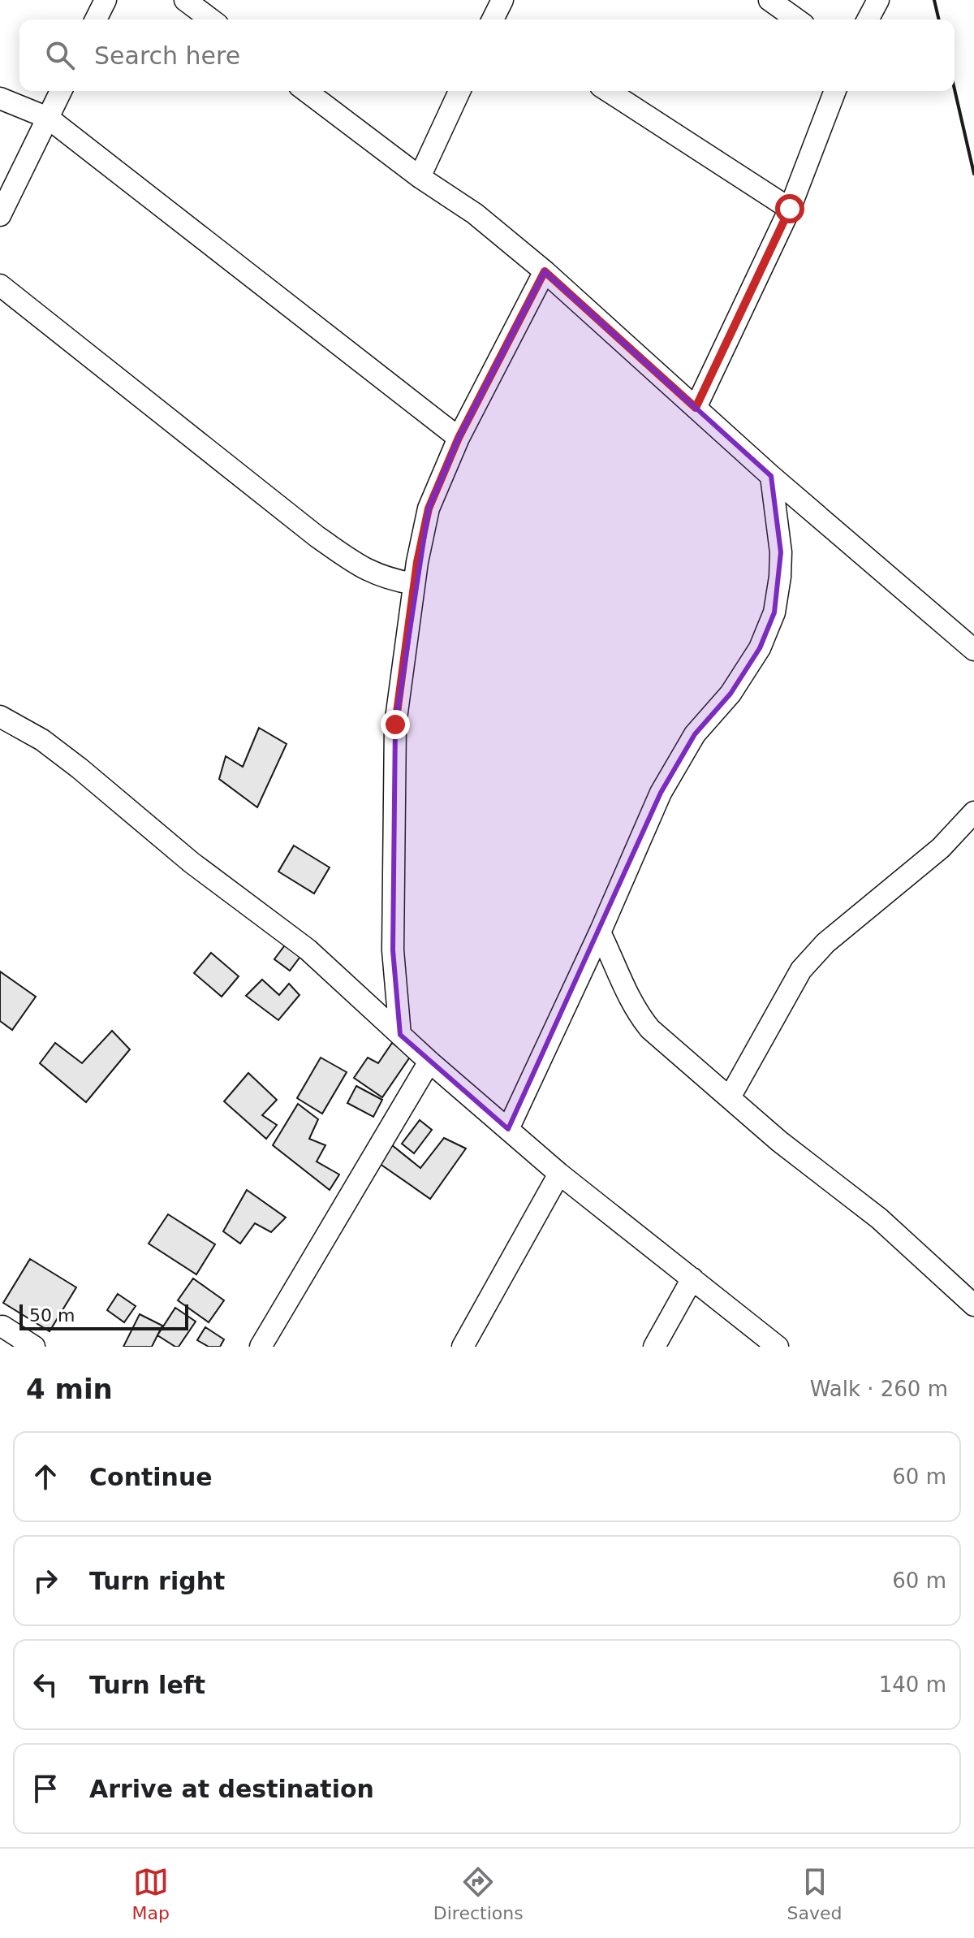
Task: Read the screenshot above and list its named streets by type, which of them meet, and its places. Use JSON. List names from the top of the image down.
{
  "scale_bar": "50 m",
  "page": {
    "search": "Search here",
    "scale": "50 m",
    "heading": ["4 min", "Walk · 260 m"],
    "list": [
      ["Continue", "60 m"],
      ["Turn right", "60 m"],
      ["Turn left", "140 m"],
      "Arrive at destination"
    ],
    "nav": ["Map", "Directions", "Saved"]
  }
}
